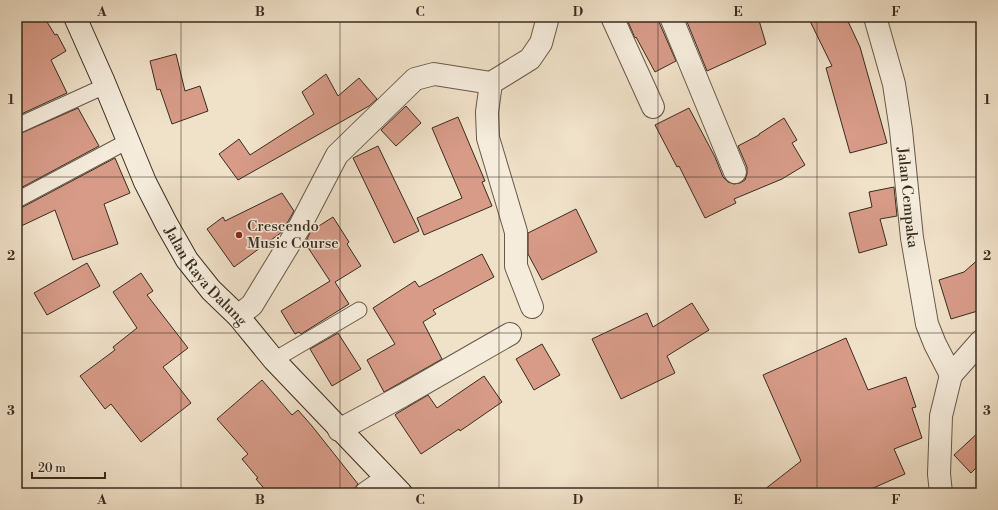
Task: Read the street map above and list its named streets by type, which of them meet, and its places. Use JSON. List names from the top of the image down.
{
  "streets": {
    "street": ["Jalan Cempaka", "Jalan Raya Dalung"]
  },
  "places": ["Crescendo Music Course"],
  "scale_bar": "20 m",
  "grid": {
    "columns": [
      "A",
      "B",
      "C",
      "D",
      "E",
      "F"
    ],
    "rows": ["1", "2", "3"]
  }
}
